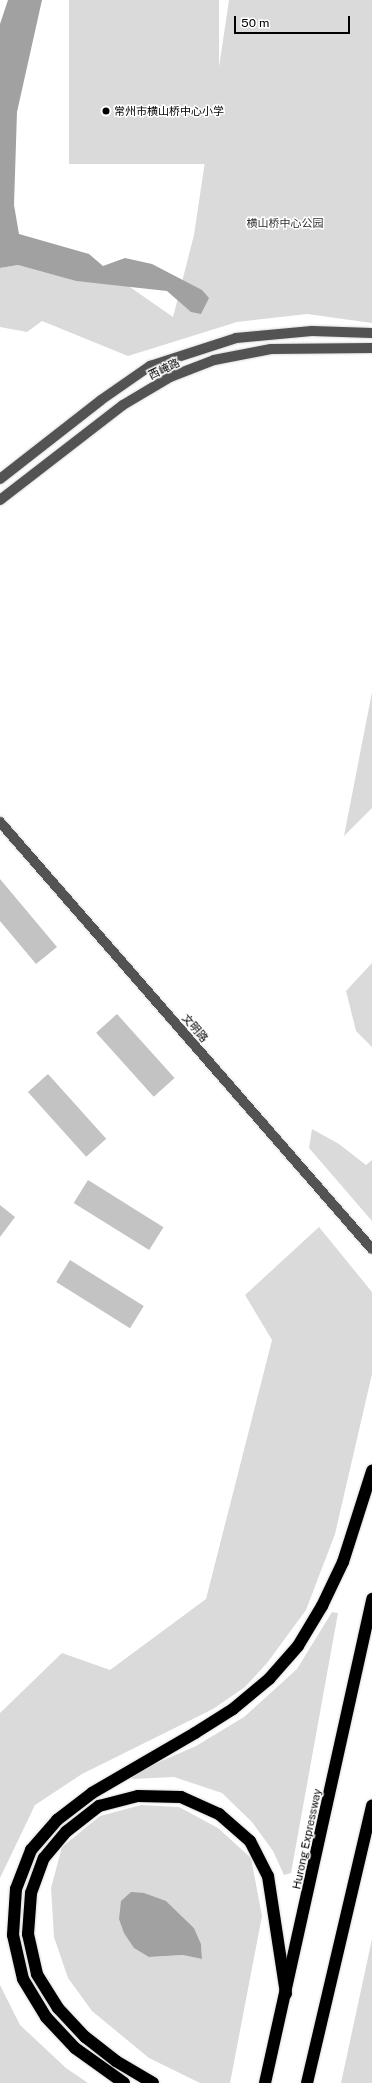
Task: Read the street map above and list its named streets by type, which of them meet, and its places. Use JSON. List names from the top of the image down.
{
  "streets": {
    "highway": ["Hurong Expressway"],
    "street": ["西崦路", "文明路"]
  },
  "parks": ["横山桥中心公园"],
  "places": ["常州市横山桥中心小学"],
  "scale_bar": "50 m"
}
